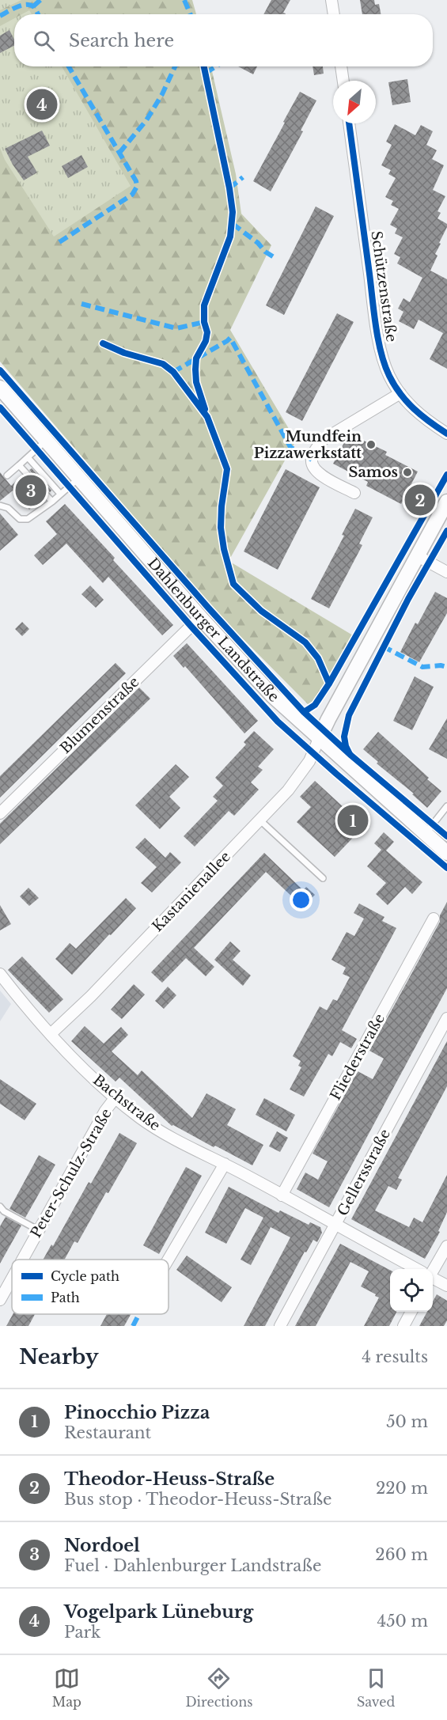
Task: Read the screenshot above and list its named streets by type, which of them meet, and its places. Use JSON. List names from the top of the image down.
{
  "streets": {
    "main road": ["Dahlenburger Landstraße"],
    "street": [
      "Schützenstraße",
      "Blumenstraße",
      "Kastanienallee",
      "Fliederstraße",
      "Bachstraße",
      "Gellersstraße",
      "Peter-Schulz-Straße"
    ]
  },
  "crossings": [
    ["Dahlenburger Landstraße", "Blumenstraße"],
    ["Dahlenburger Landstraße", "Kastanienallee"],
    ["Kastanienallee", "Bachstraße"],
    ["Fliederstraße", "Bachstraße"],
    ["Bachstraße", "Gellersstraße"],
    ["Bachstraße", "Peter-Schulz-Straße"]
  ],
  "places": ["Mundfein Pizzawerkstatt", "Samos"],
  "legend": ["Cycle path", "Path"],
  "north": "bottom left",
  "page": {
    "search": "Search here",
    "pins": [
      "4",
      "3",
      "2",
      "1"
    ],
    "heading": ["Nearby", "4 results"],
    "list": [
      {
        "mark": "1",
        "name": "Pinocchio Pizza",
        "note": "Restaurant",
        "value": "50 m"
      },
      {
        "mark": "2",
        "name": "Theodor-Heuss-Straße",
        "note": "Bus stop · Theodor-Heuss-Straße",
        "value": "220 m"
      },
      {
        "mark": "3",
        "name": "Nordoel",
        "note": "Fuel · Dahlenburger Landstraße",
        "value": "260 m"
      },
      {
        "mark": "4",
        "name": "Vogelpark Lüneburg",
        "note": "Park",
        "value": "450 m"
      }
    ],
    "nav": ["Map", "Directions", "Saved"]
  }
}
